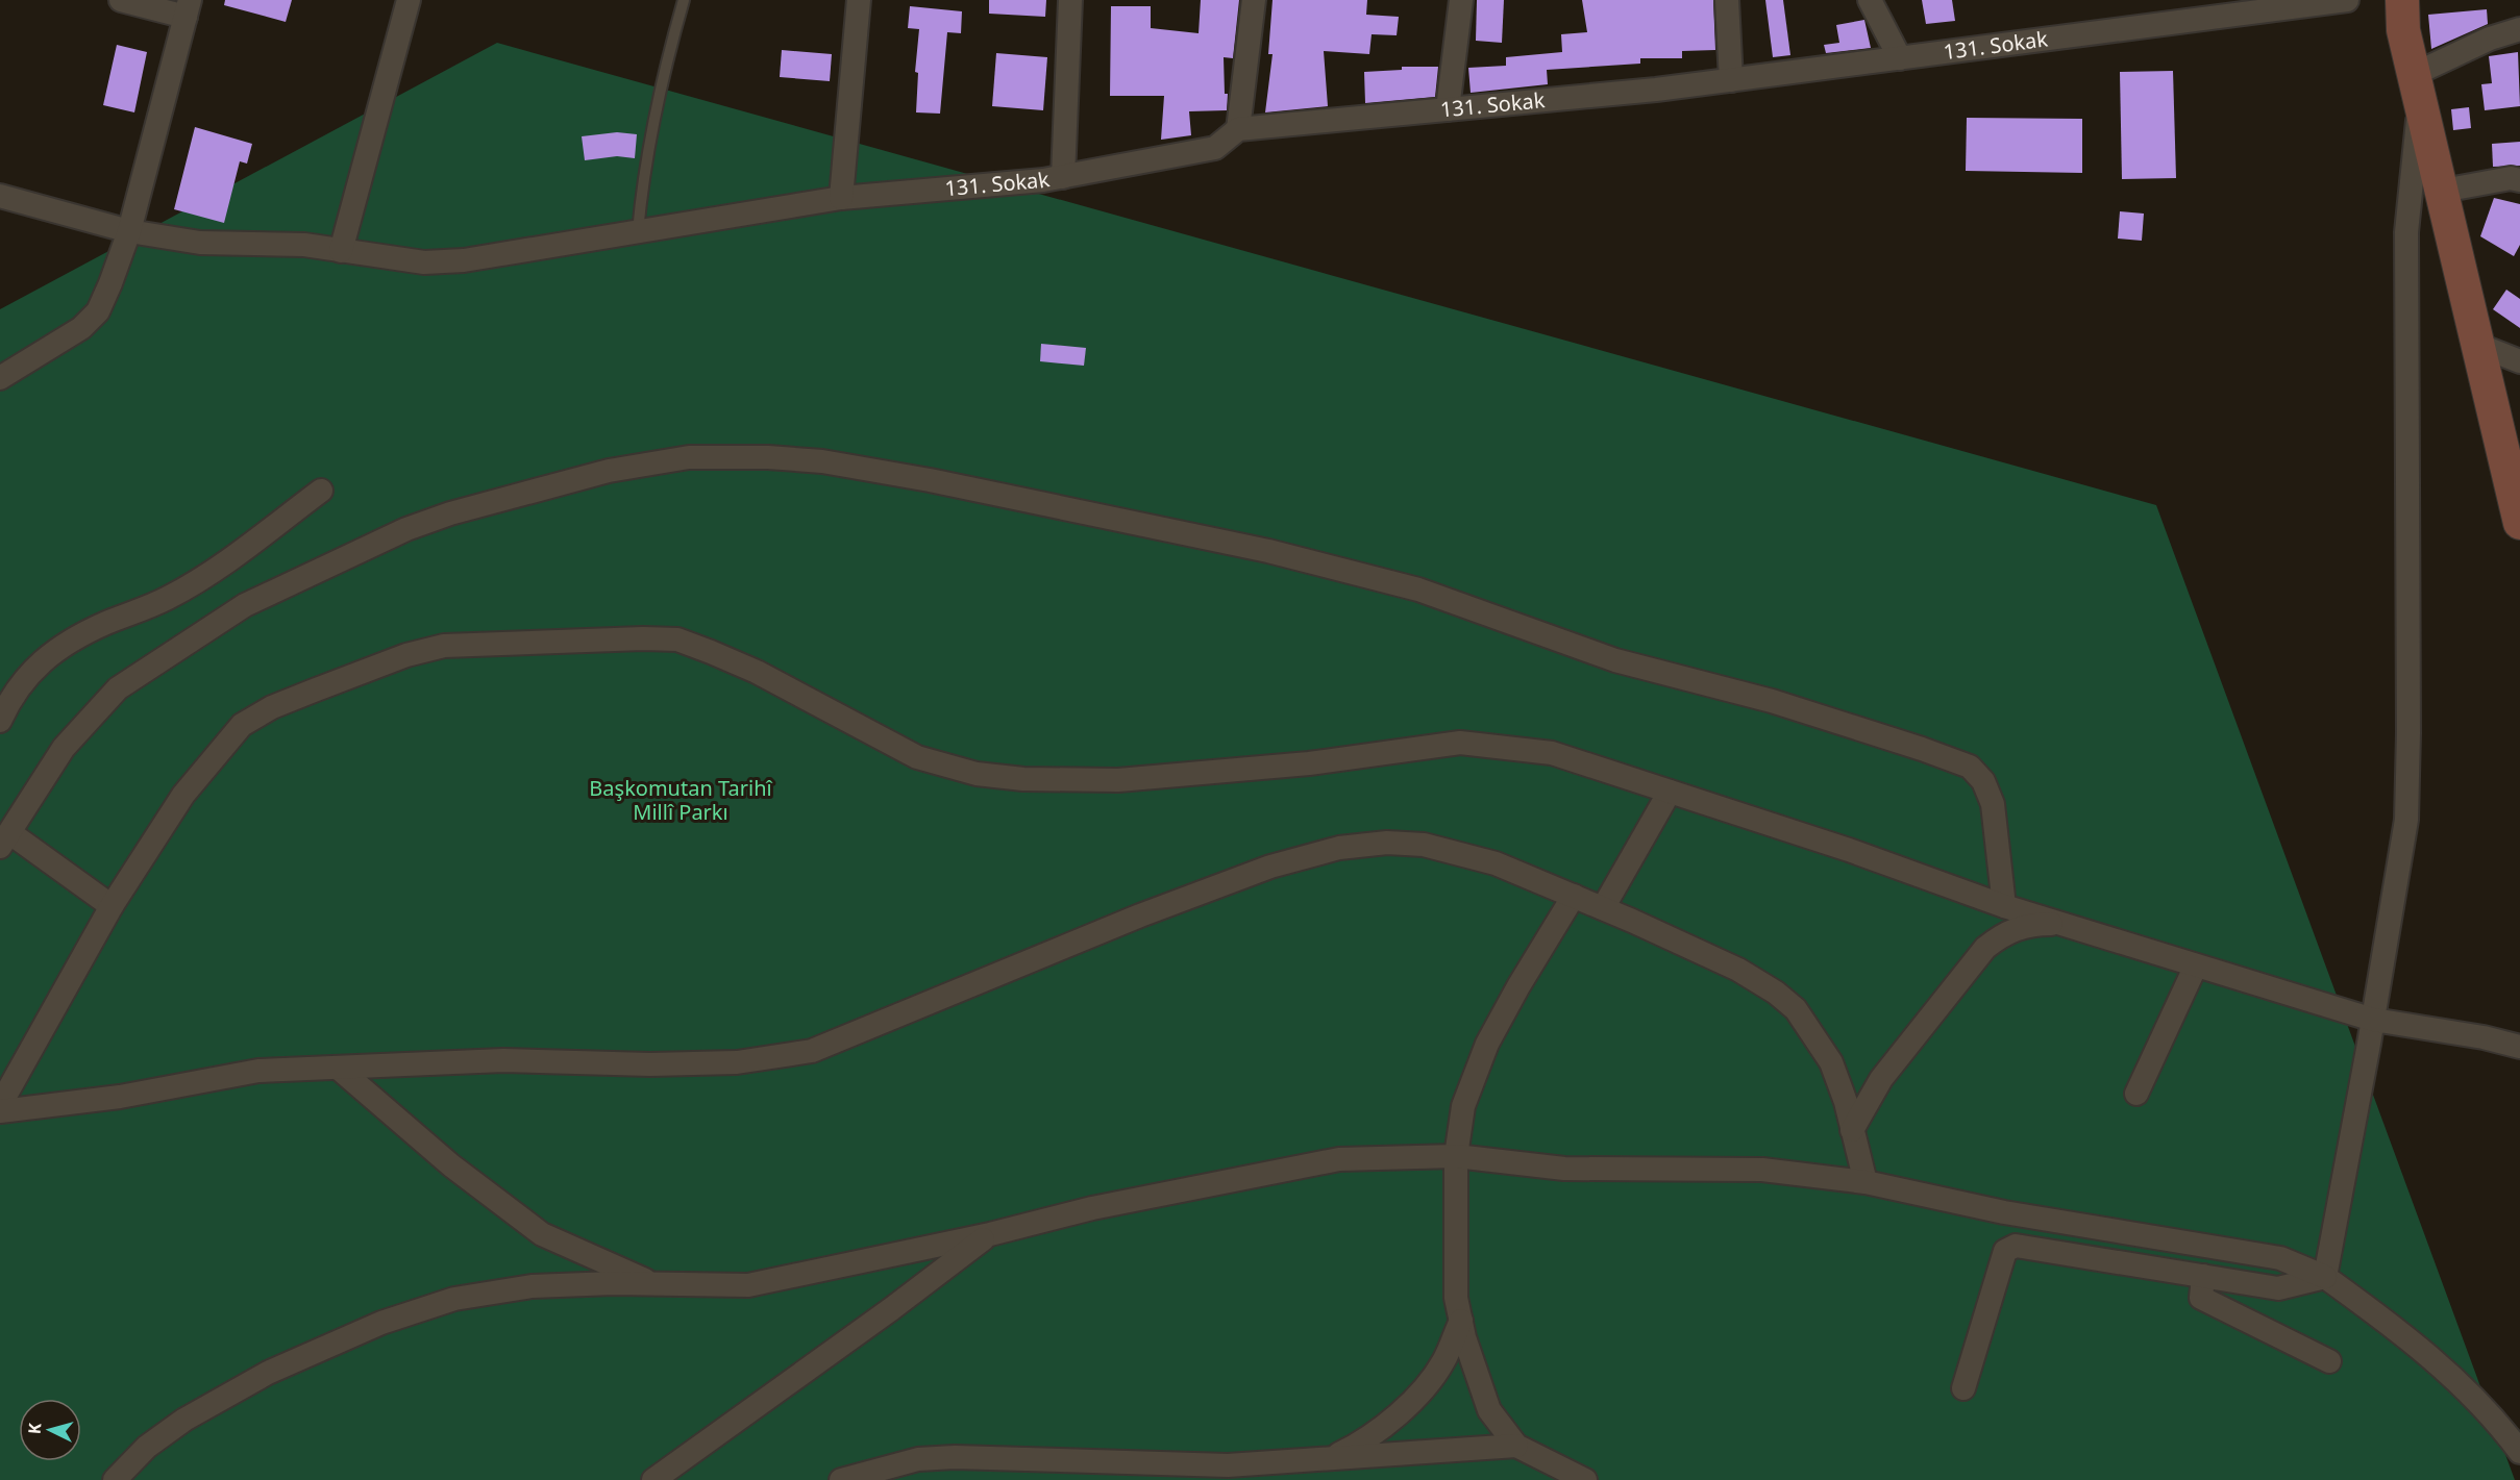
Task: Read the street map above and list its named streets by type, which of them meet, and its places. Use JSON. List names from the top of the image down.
{
  "streets": {
    "street": ["131. Sokak"]
  },
  "parks": ["Başkomutan Tarihî Millî Parkı"],
  "north": "left"
}
